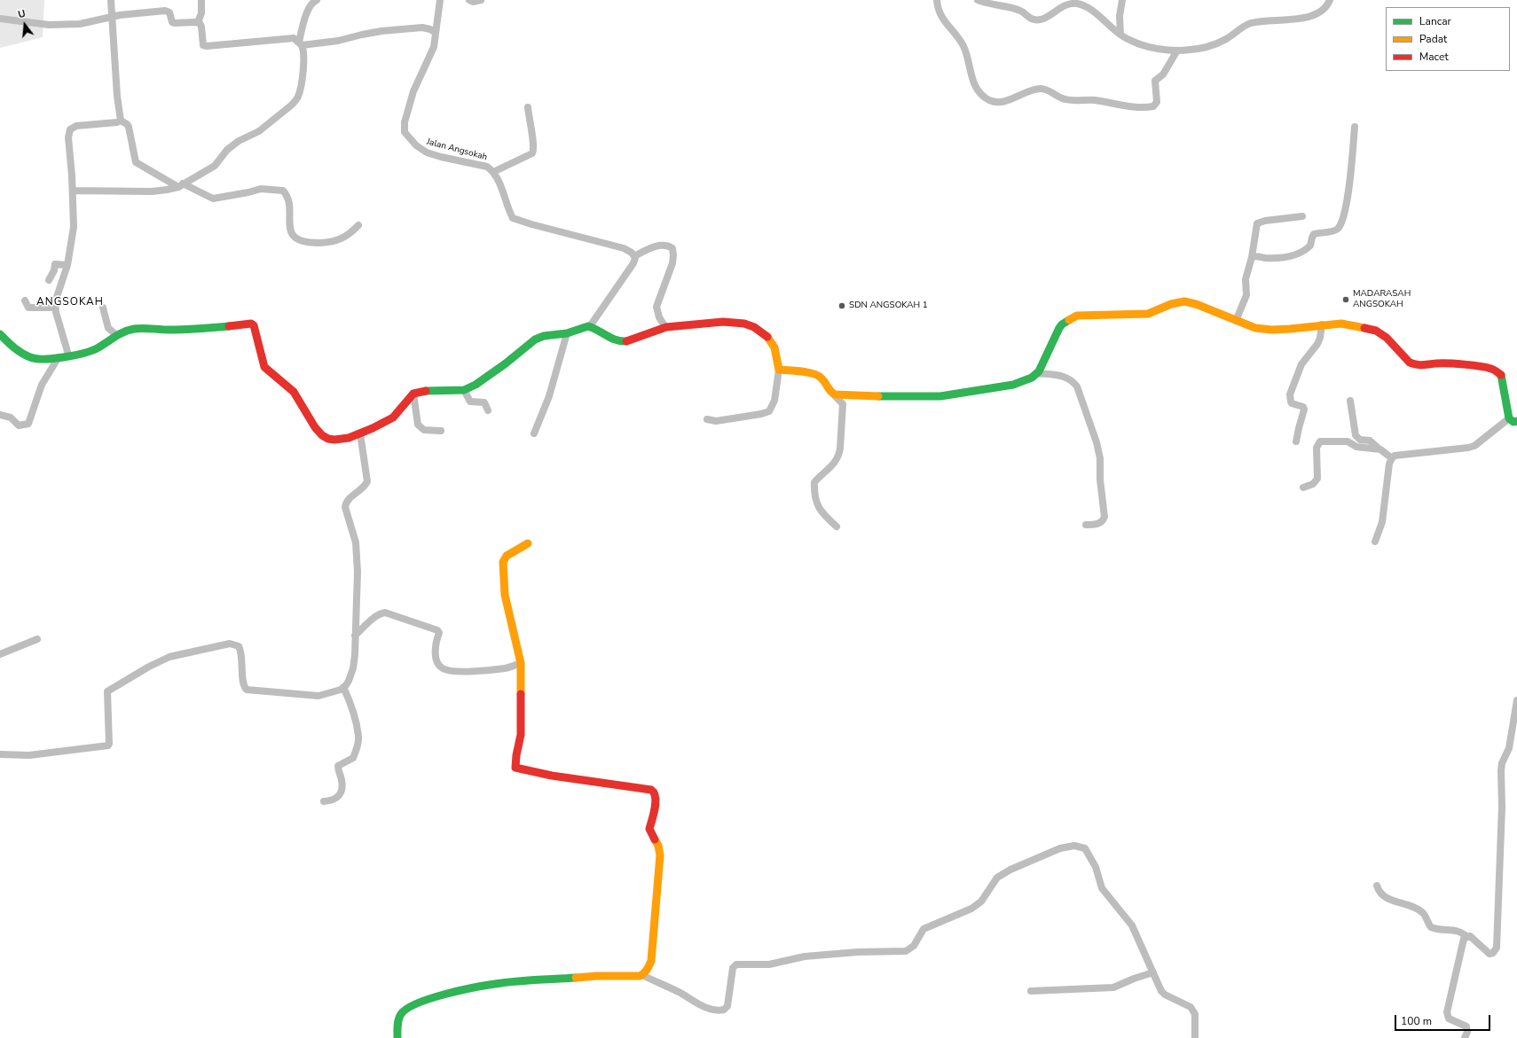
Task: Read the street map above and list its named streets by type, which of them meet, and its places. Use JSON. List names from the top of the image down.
{
  "streets": {
    "street": ["Jalan Angsokah"]
  },
  "districts": ["ANGSOKAH"],
  "places": ["MADARASAH ANGSOKAH", "SDN ANGSOKAH 1"],
  "legend": ["Lancar", "Padat", "Macet"],
  "scale_bar": "100 m",
  "north": "top"
}
